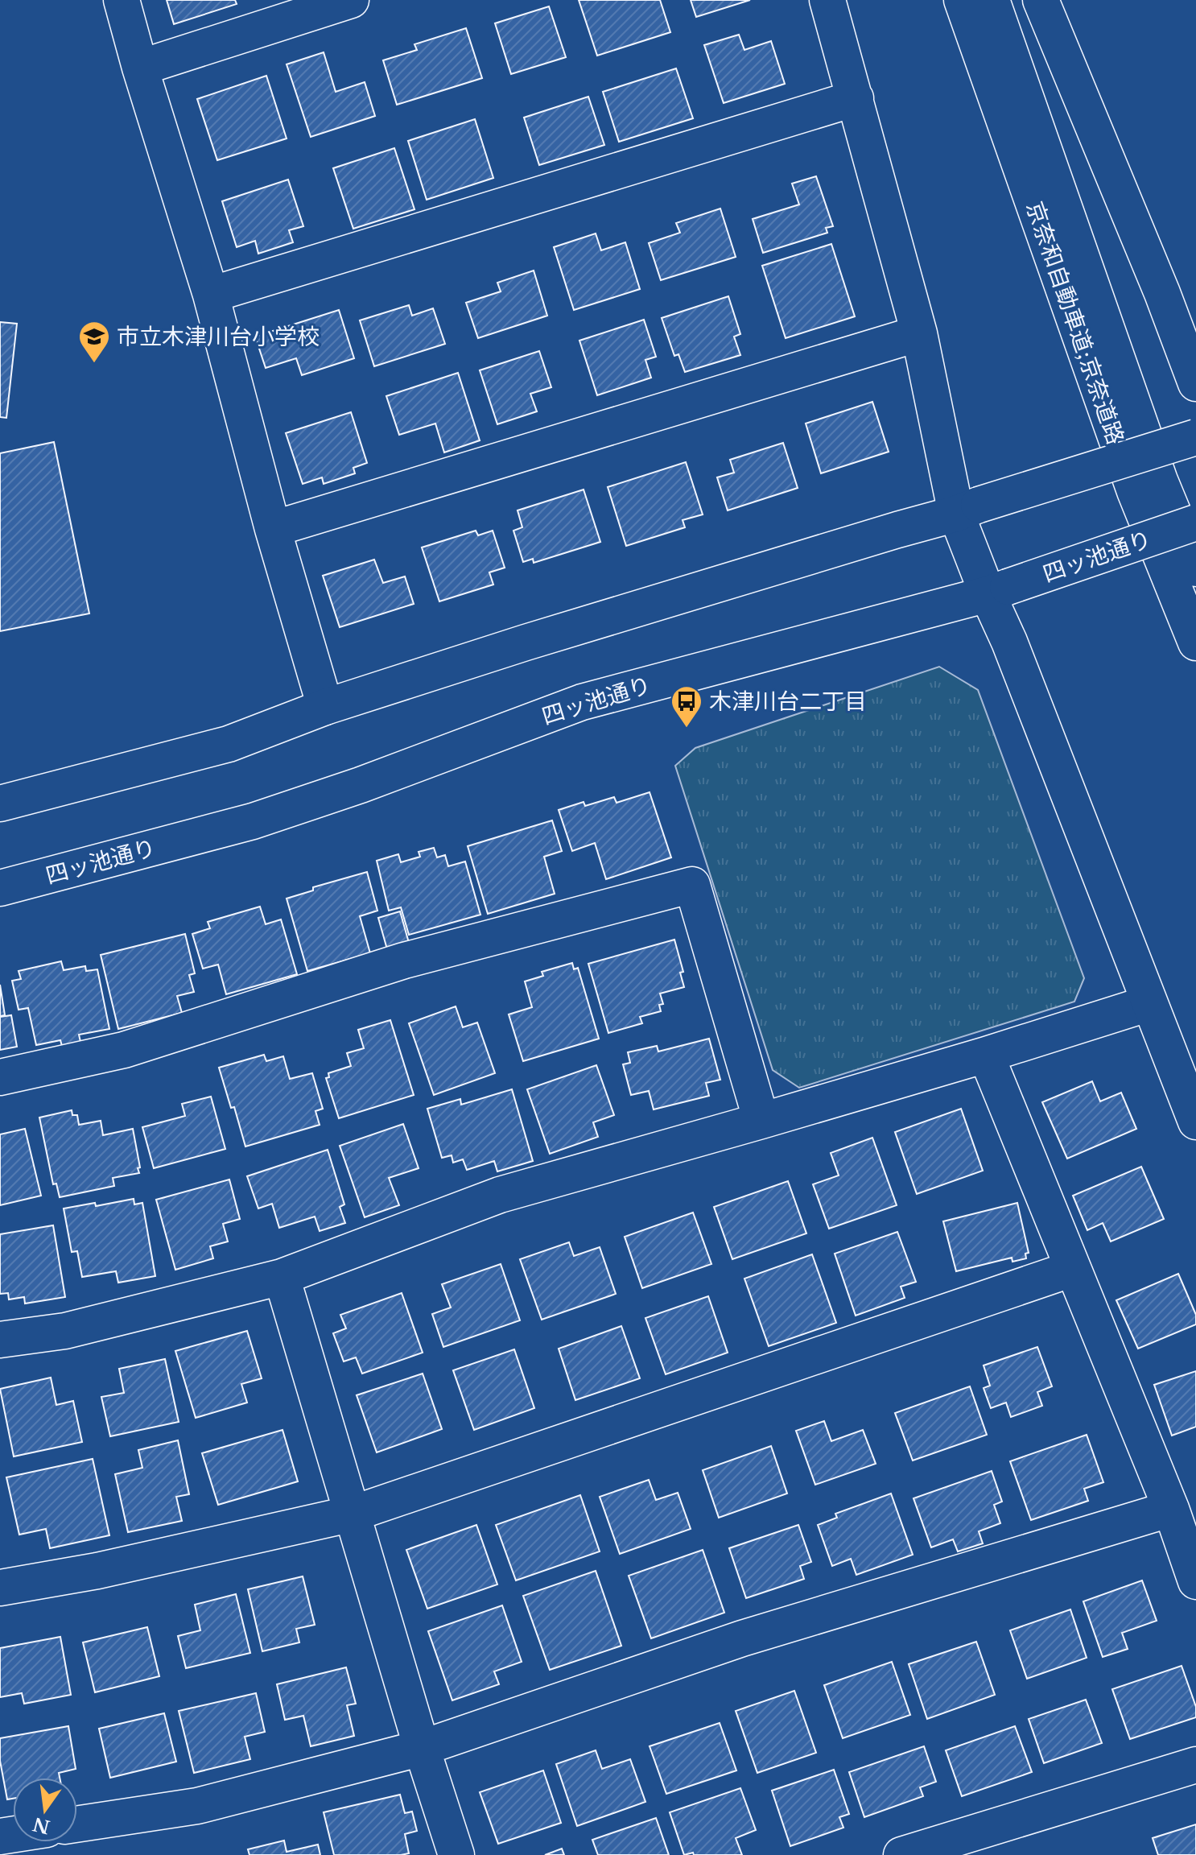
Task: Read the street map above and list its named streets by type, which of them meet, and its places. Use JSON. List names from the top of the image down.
{
  "streets": {
    "main road": ["京奈和自動車道;京奈道路", "四ッ池通り"]
  },
  "places": {
    "school or university": ["市立木津川台小学校"],
    "bus stop": ["木津川台二丁目"]
  },
  "north": "bottom"
}
